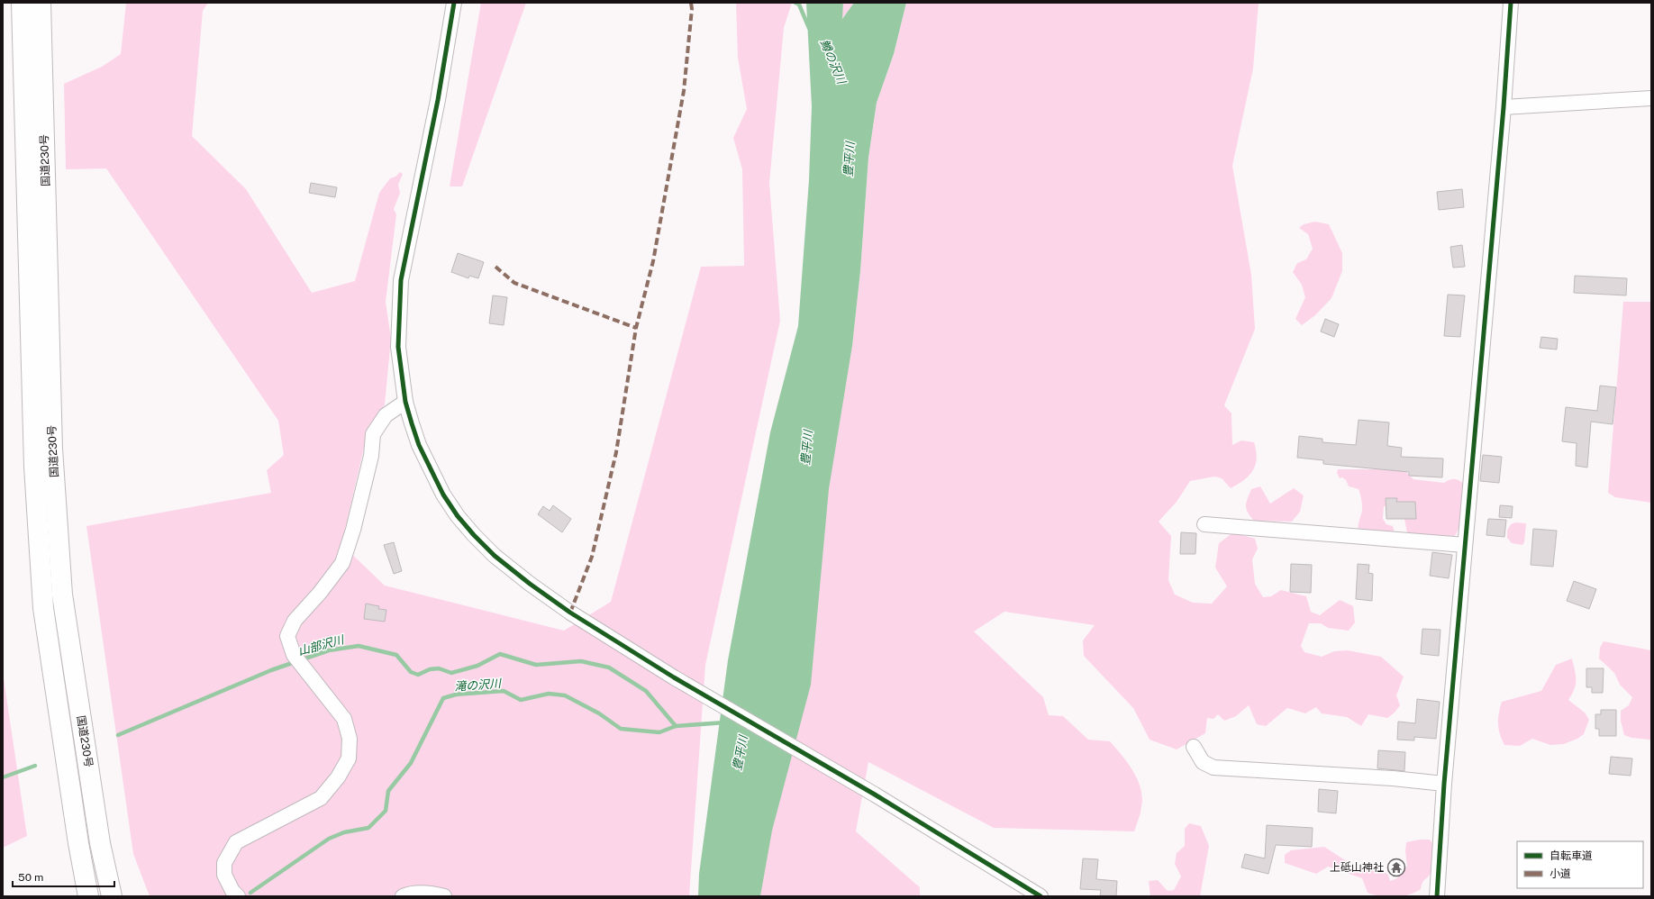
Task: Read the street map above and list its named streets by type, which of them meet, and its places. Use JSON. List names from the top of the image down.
{
  "streets": {
    "highway": ["国道230号"]
  },
  "water": [
    "鱒の沢川",
    "豊平川",
    "山部沢川",
    "滝の沢川"
  ],
  "places": {
    "temple": ["上砥山神社"]
  },
  "legend": ["自転車道", "小道"],
  "scale_bar": "50 m"
}
